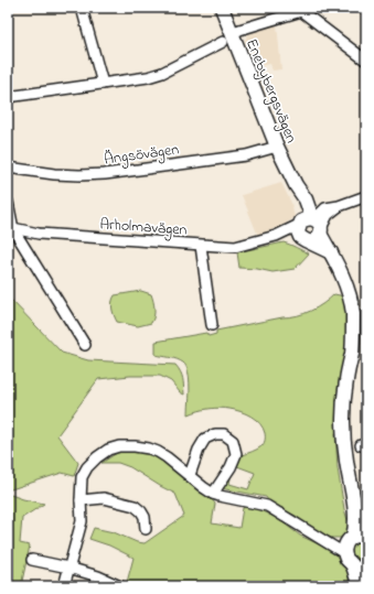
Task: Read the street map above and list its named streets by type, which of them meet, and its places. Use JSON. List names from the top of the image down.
{
  "streets": {
    "main road": ["Enebybergsvägen"],
    "street": ["Ängsövägen", "Arholmavägen"]
  },
  "crossings": [
    ["Enebybergsvägen", "Ängsövägen"],
    ["Enebybergsvägen", "Arholmavägen"]
  ]
}
